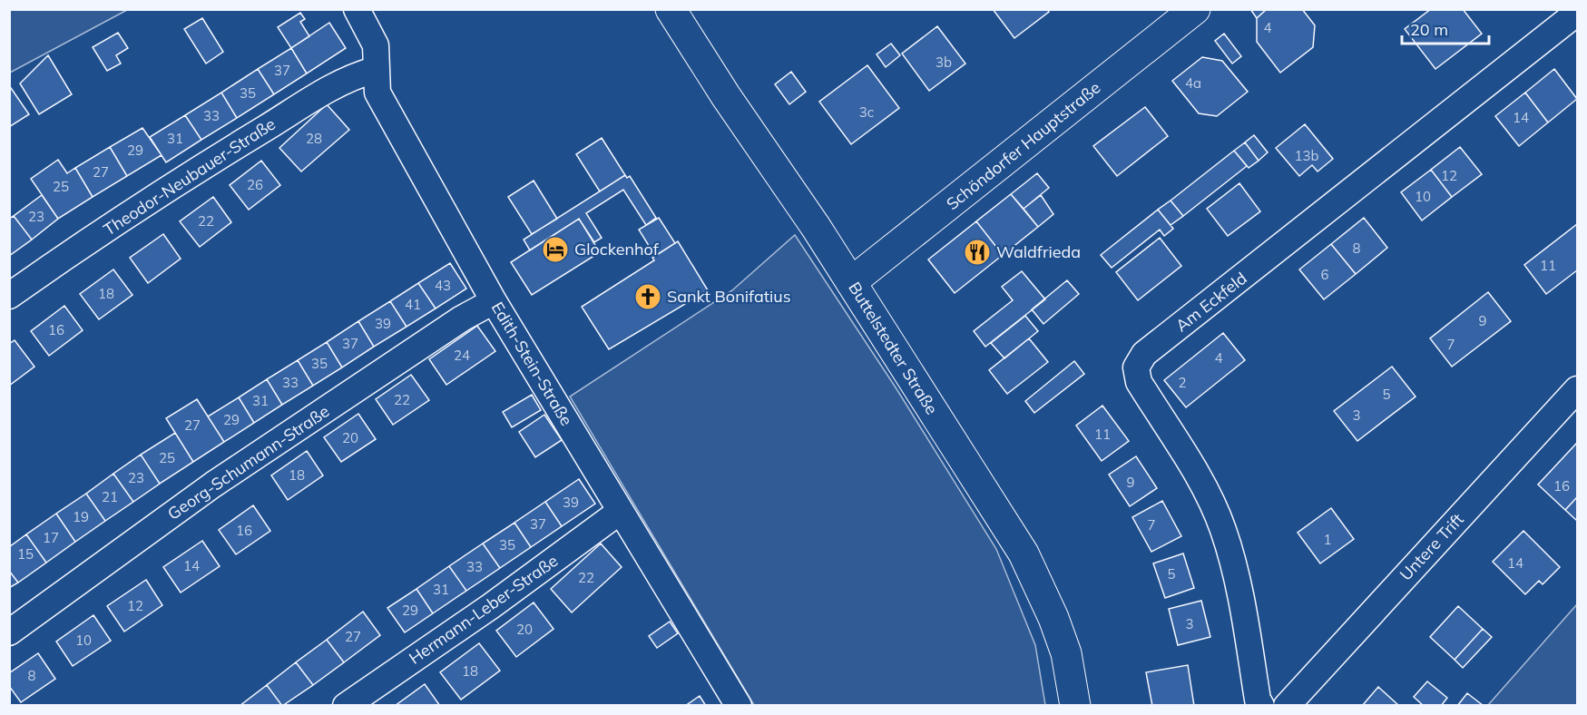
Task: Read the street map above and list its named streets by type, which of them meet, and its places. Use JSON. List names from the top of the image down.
{
  "streets": {
    "main road": ["Schöndorfer Hauptstraße", "Buttelstedter Straße"],
    "street": [
      "Theodor-Neubauer-Straße",
      "Am Eckfeld",
      "Edith-Stein-Straße",
      "Georg-Schumann-Straße",
      "Untere Trift",
      "Hermann-Leber-Straße"
    ]
  },
  "crossings": [
    ["Schöndorfer Hauptstraße", "Buttelstedter Straße"],
    ["Theodor-Neubauer-Straße", "Edith-Stein-Straße"],
    ["Edith-Stein-Straße", "Georg-Schumann-Straße"],
    ["Edith-Stein-Straße", "Hermann-Leber-Straße"]
  ],
  "places": {
    "hotel": ["Glockenhof"],
    "restaurant": ["Waldfrieda"],
    "church": ["Sankt Bonifatius"]
  },
  "house_numbers": [
    "4",
    "3b",
    "37",
    "4a",
    "35",
    "3c",
    "33",
    "14",
    "31",
    "28",
    "29",
    "13b",
    "27",
    "12",
    "26",
    "25",
    "10",
    "23",
    "22",
    "8",
    "11",
    "6",
    "43",
    "18",
    "41",
    "9",
    "39",
    "16",
    "37",
    "7",
    "24",
    "4",
    "35",
    "33",
    "2",
    "5",
    "22",
    "31",
    "3",
    "29",
    "27",
    "11",
    "20",
    "25",
    "18",
    "23",
    "9",
    "16",
    "21",
    "39",
    "19",
    "37",
    "7",
    "16",
    "17",
    "1",
    "35",
    "15",
    "14",
    "14",
    "33",
    "5",
    "22",
    "31",
    "12",
    "29",
    "3",
    "20",
    "27",
    "10",
    "18",
    "8"
  ],
  "scale_bar": "20 m"
}
